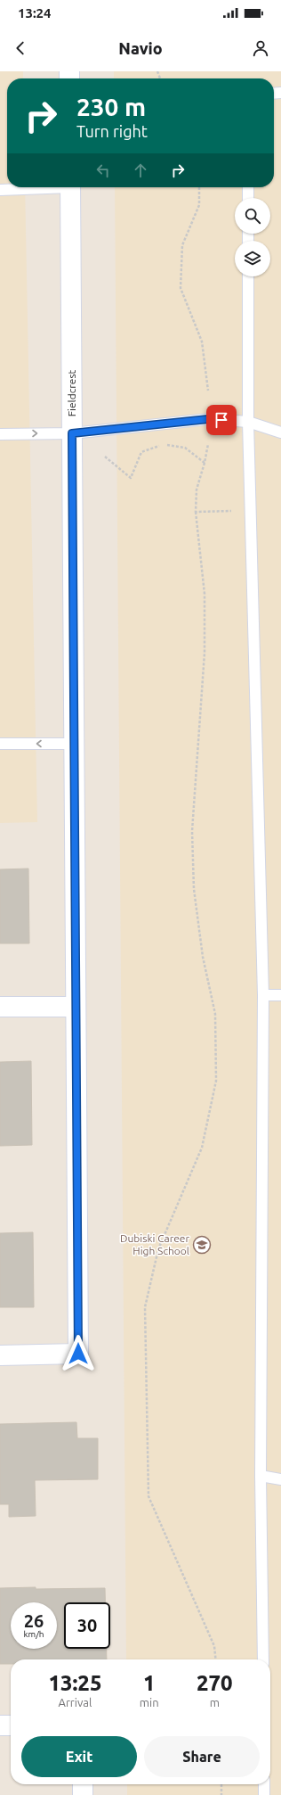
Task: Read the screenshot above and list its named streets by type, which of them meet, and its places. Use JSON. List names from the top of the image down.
{
  "streets": {
    "street": ["Fieldcrest"]
  },
  "places": {
    "school or university": ["Dubiski Career High School"]
  },
  "page": {
    "status": "13:24",
    "header": "Navio",
    "turn": ["230 m", "Turn right"],
    "speed": "26 km/h",
    "limit": "30",
    "eta": [
      "13:25",
      "Arrival",
      "1",
      "min",
      "270",
      "m"
    ],
    "buttons": ["Exit", "Share"]
  }
}
